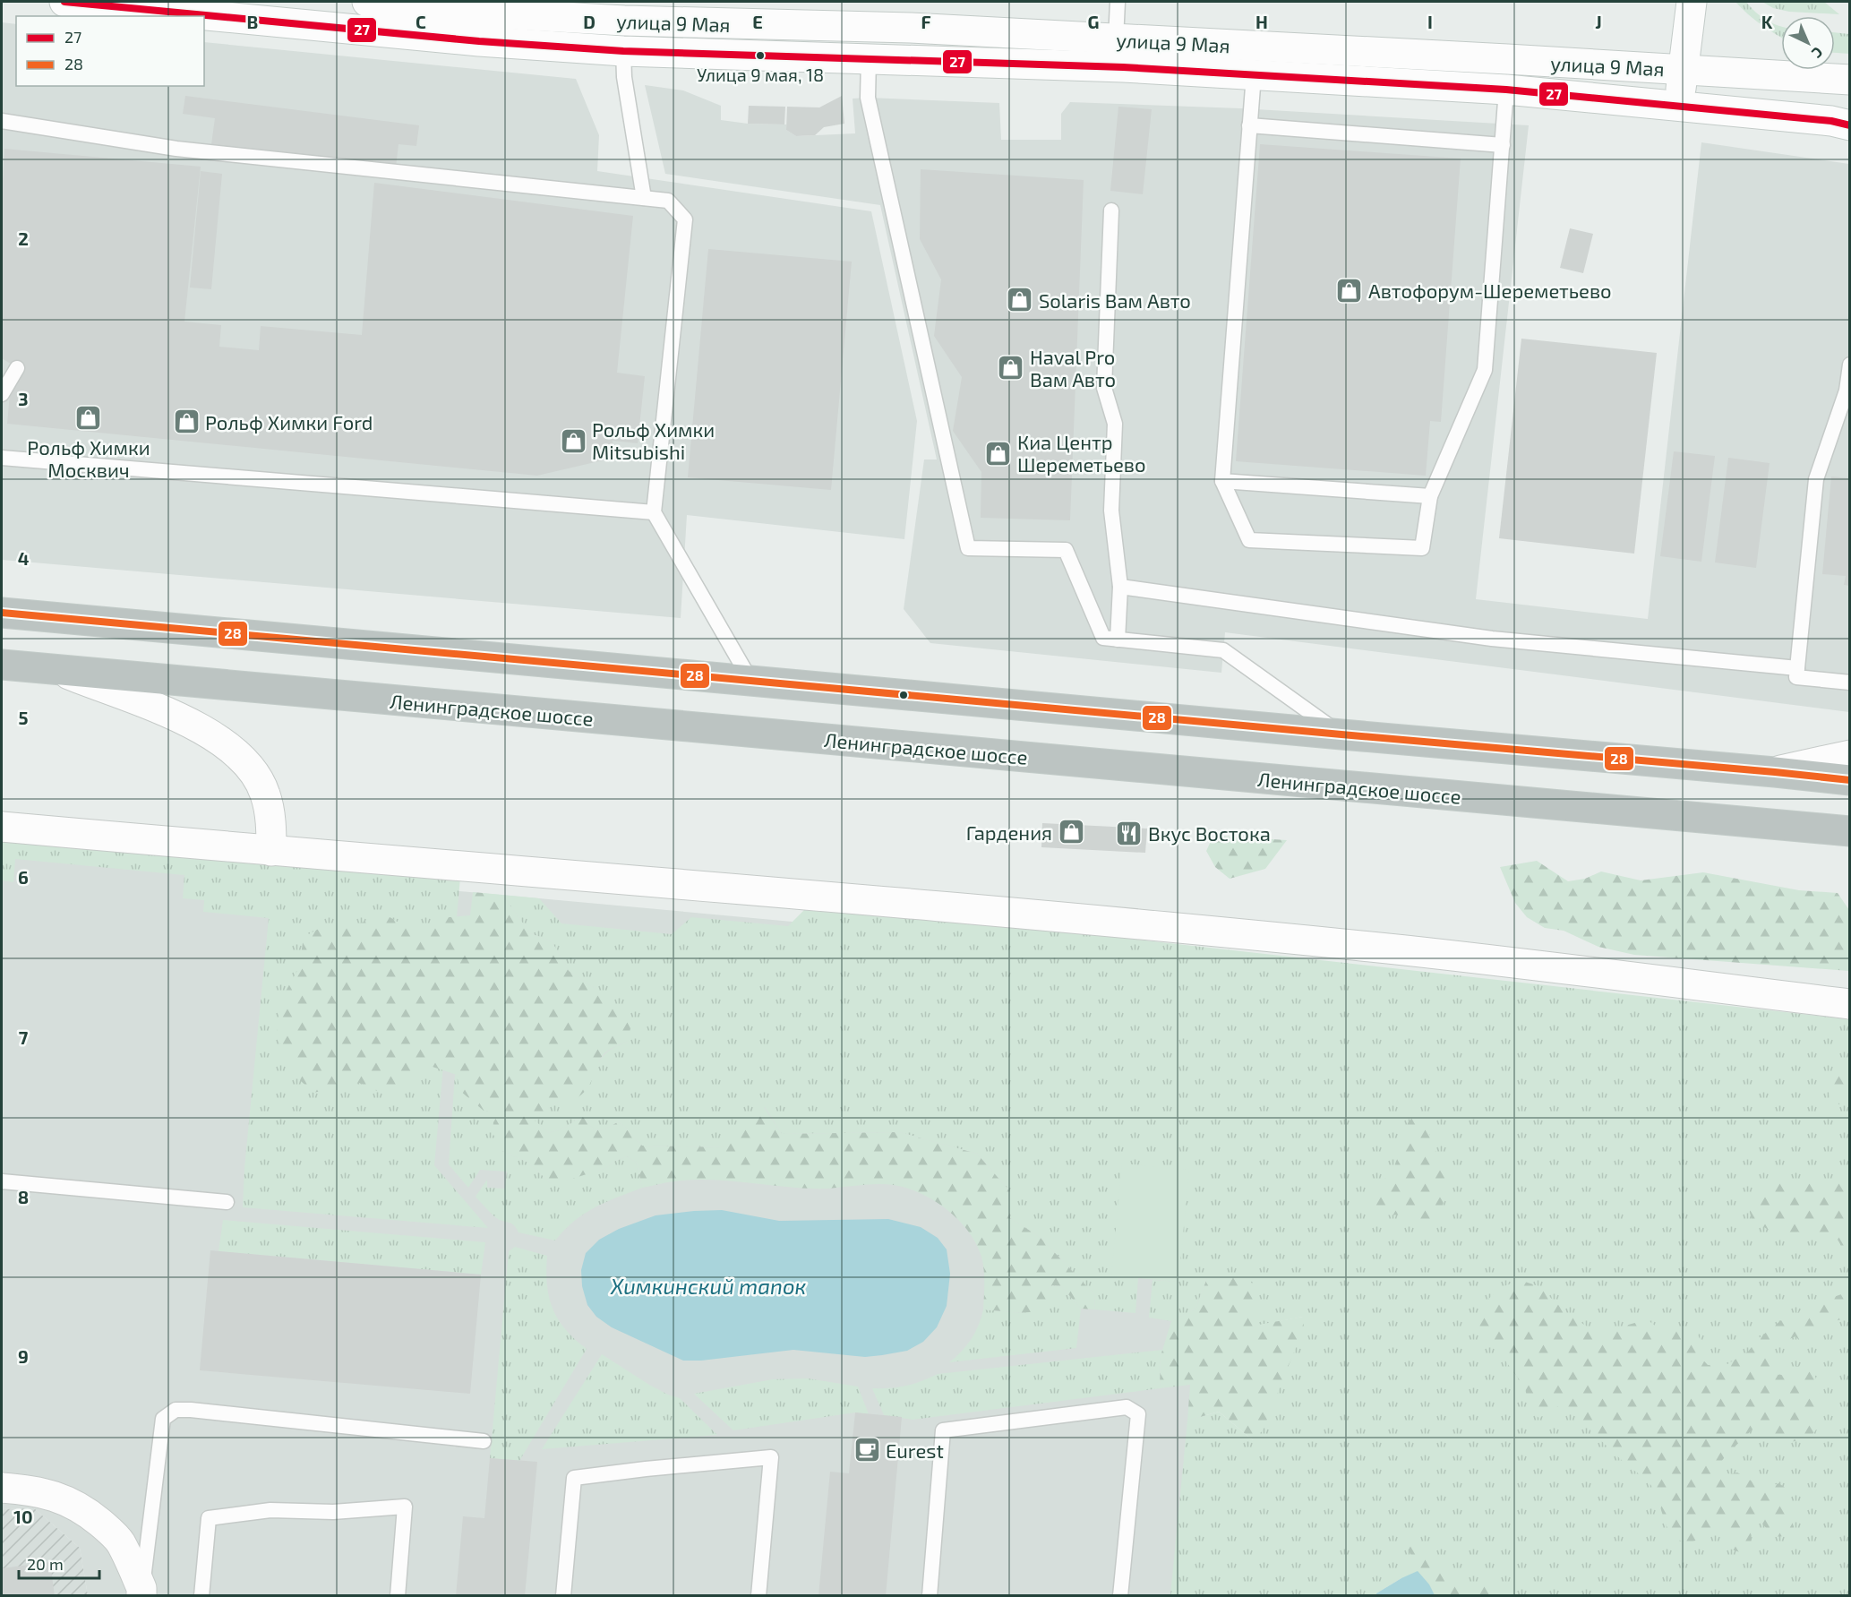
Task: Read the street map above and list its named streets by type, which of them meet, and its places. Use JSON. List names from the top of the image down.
{
  "streets": {
    "highway": ["Ленинградское шоссе"],
    "main road": ["улица 9 Мая"]
  },
  "water": ["Химкинский тапок"],
  "places": {
    "other": ["Улица 9 мая, 18"],
    "shop": [
      "Автофорум-Шереметьево",
      "Solaris Вам Авто",
      "Haval Pro Вам Авто",
      "Рольф Химки Москвич",
      "Рольф Химки Ford",
      "Рольф Химки Mitsubishi",
      "Киа Центр Шереметьево",
      "Гардения"
    ],
    "restaurant": ["Вкус Востока"],
    "cafe": ["Eurest"]
  },
  "lines": ["transit line 27", "transit line 28"],
  "legend": ["27", "28"],
  "scale_bar": "20 m",
  "north": "bottom right",
  "grid": {
    "columns": [
      "B",
      "C",
      "D",
      "E",
      "F",
      "G",
      "H",
      "I",
      "J",
      "K"
    ],
    "rows": [
      "2",
      "3",
      "4",
      "5",
      "6",
      "7",
      "8",
      "9",
      "10"
    ]
  }
}
